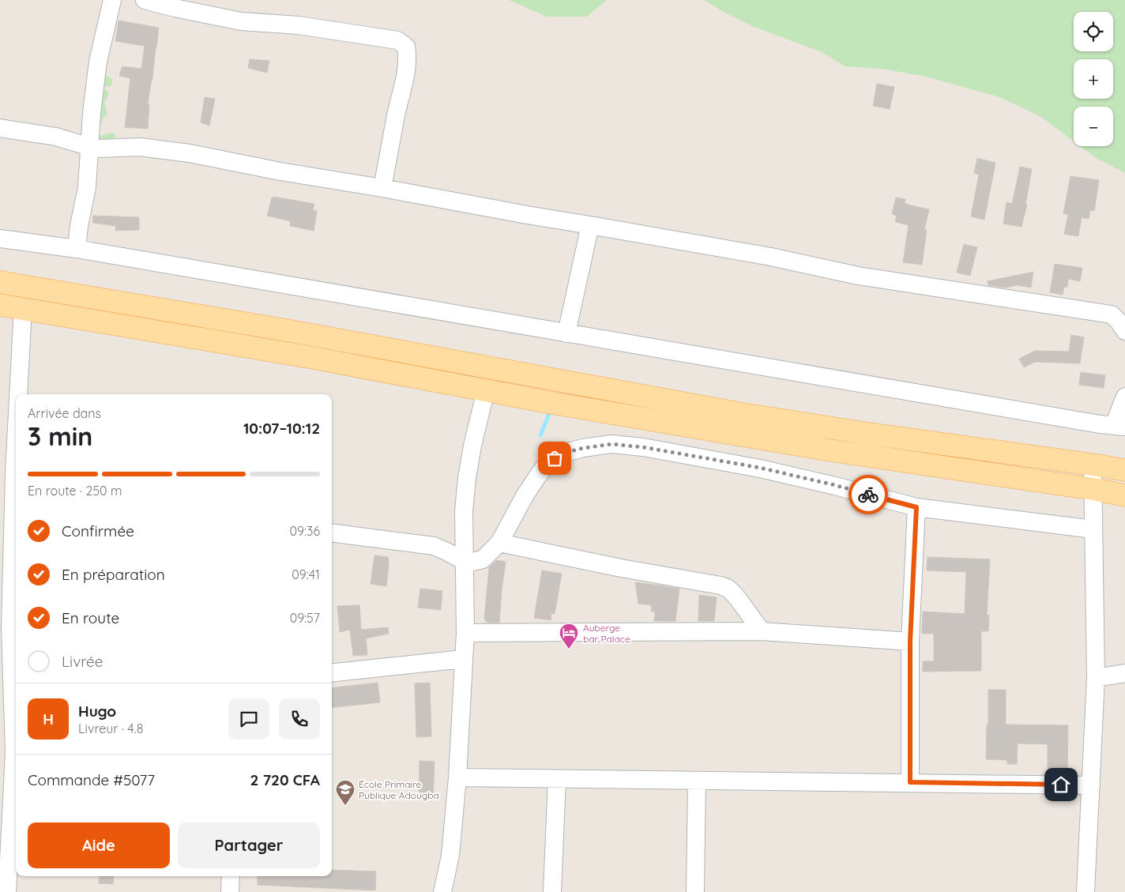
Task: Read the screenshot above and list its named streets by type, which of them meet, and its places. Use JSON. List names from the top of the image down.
{
  "places": {
    "hotel": ["Auberge bar Palace"],
    "school or university": ["École Primaire Publique Adougba"]
  },
  "page": {
    "map_buttons": ["+", "−"],
    "heading": ["3 min", "Arrivée dans", "10:07–10:12"],
    "panel": [
      "Hugo",
      "Livreur · 4.8",
      "Commande #5077",
      "2 720 CFA"
    ],
    "bar": "En route · 250 m",
    "list": [
      ["Confirmée", "09:36"],
      ["En préparation", "09:41"],
      ["En route", "09:57"],
      "Livrée"
    ],
    "round": "H",
    "buttons": ["Aide", "Partager"]
  }
}
